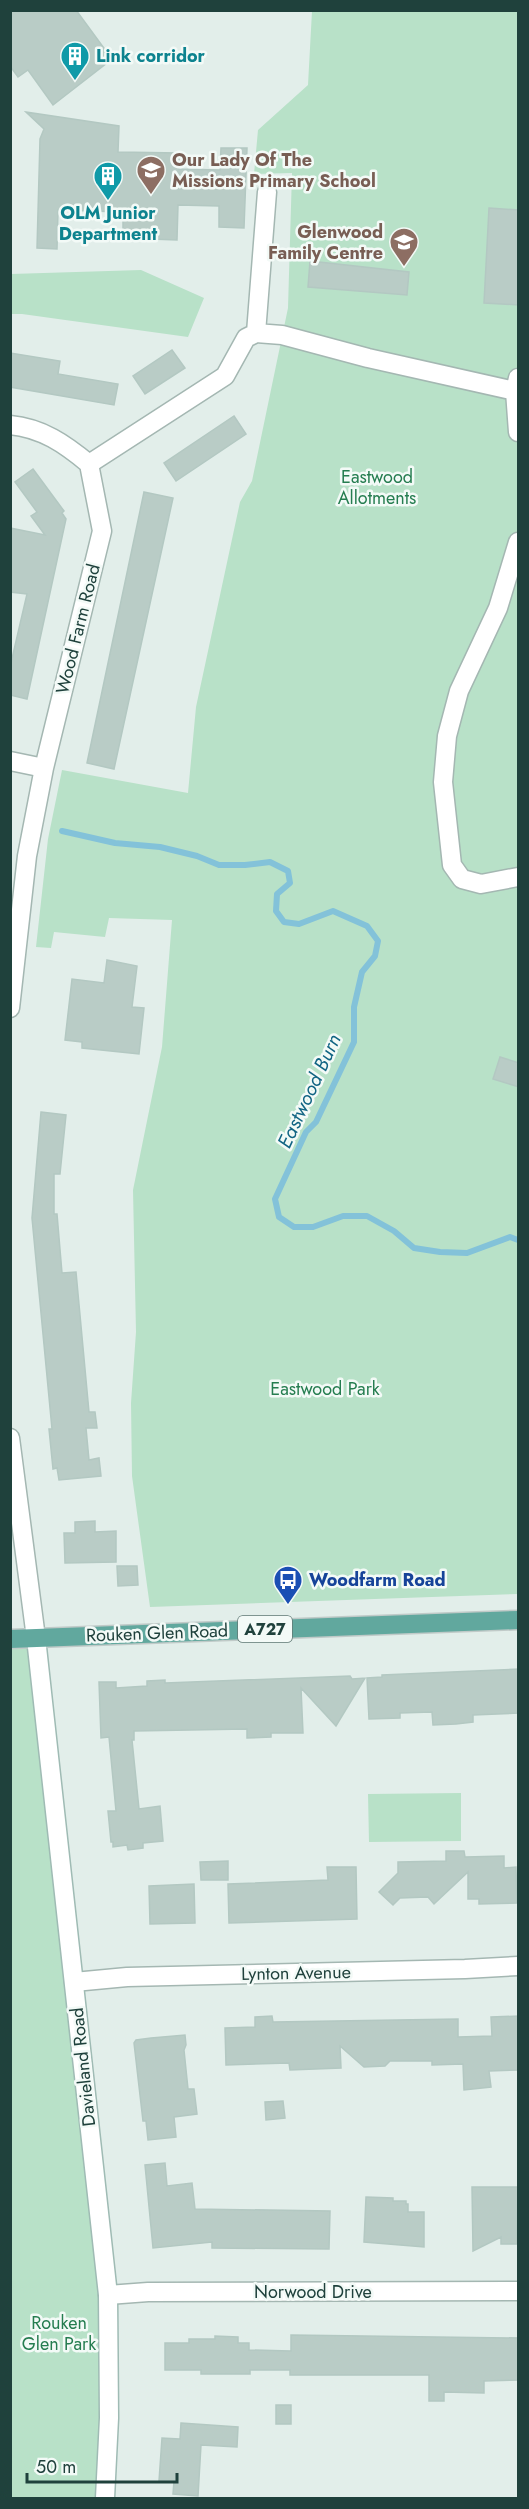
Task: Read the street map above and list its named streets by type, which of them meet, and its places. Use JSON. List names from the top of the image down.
{
  "streets": {
    "main road": ["A727", "Rouken Glen Road"],
    "street": [
      "Wood Farm Road",
      "Lynton Avenue",
      "Davieland Road",
      "Norwood Drive"
    ]
  },
  "crossings": [
    ["Rouken Glen Road", "Davieland Road"],
    ["Lynton Avenue", "Davieland Road"],
    ["Davieland Road", "Norwood Drive"]
  ],
  "water": ["Eastwood Burn"],
  "parks": ["Eastwood Allotments", "Eastwood Park", "Rouken Glen Park"],
  "places": {
    "building": ["Link corridor", "OLM Junior Department"],
    "school or university": ["Our Lady Of The Missions Primary School", "Glenwood Family Centre"],
    "bus stop": ["Woodfarm Road"]
  },
  "scale_bar": "50 m"
}
